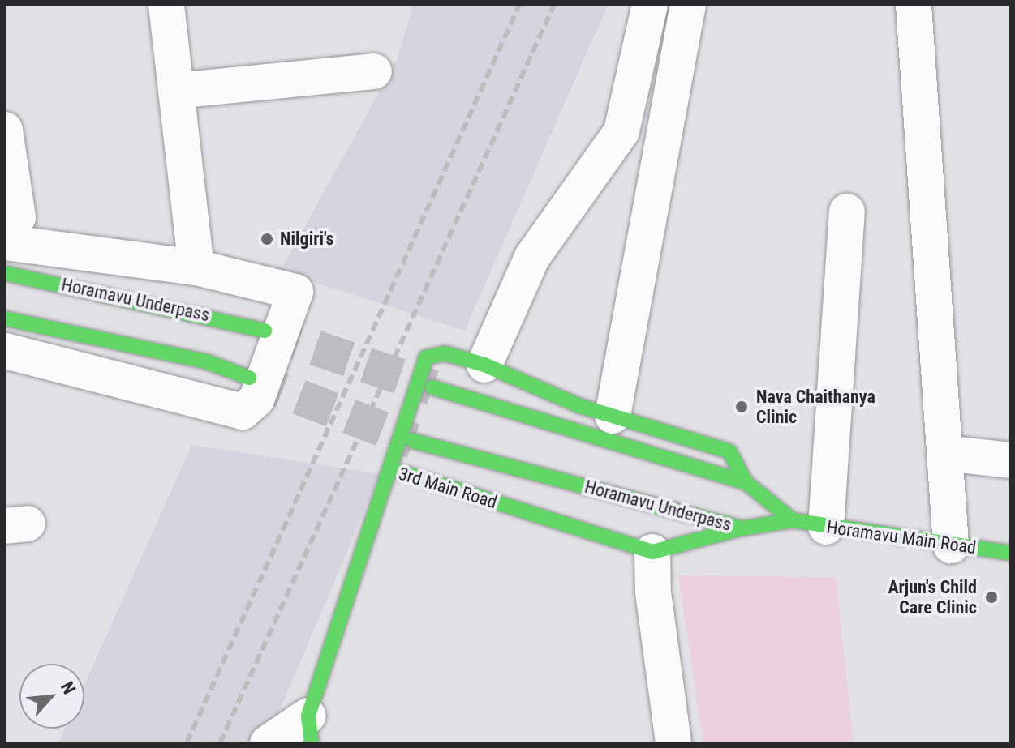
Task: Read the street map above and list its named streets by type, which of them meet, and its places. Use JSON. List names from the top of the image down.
{
  "streets": {
    "main road": ["Horamavu Underpass", "3rd Main Road", "Horamavu Main Road"]
  },
  "crossings": [
    ["Horamavu Underpass", "Horamavu Main Road"]
  ],
  "places": ["Nilgiri's", "Nava Chaithanya Clinic", "Arjun's Child Care Clinic"],
  "north": "top right"
}
